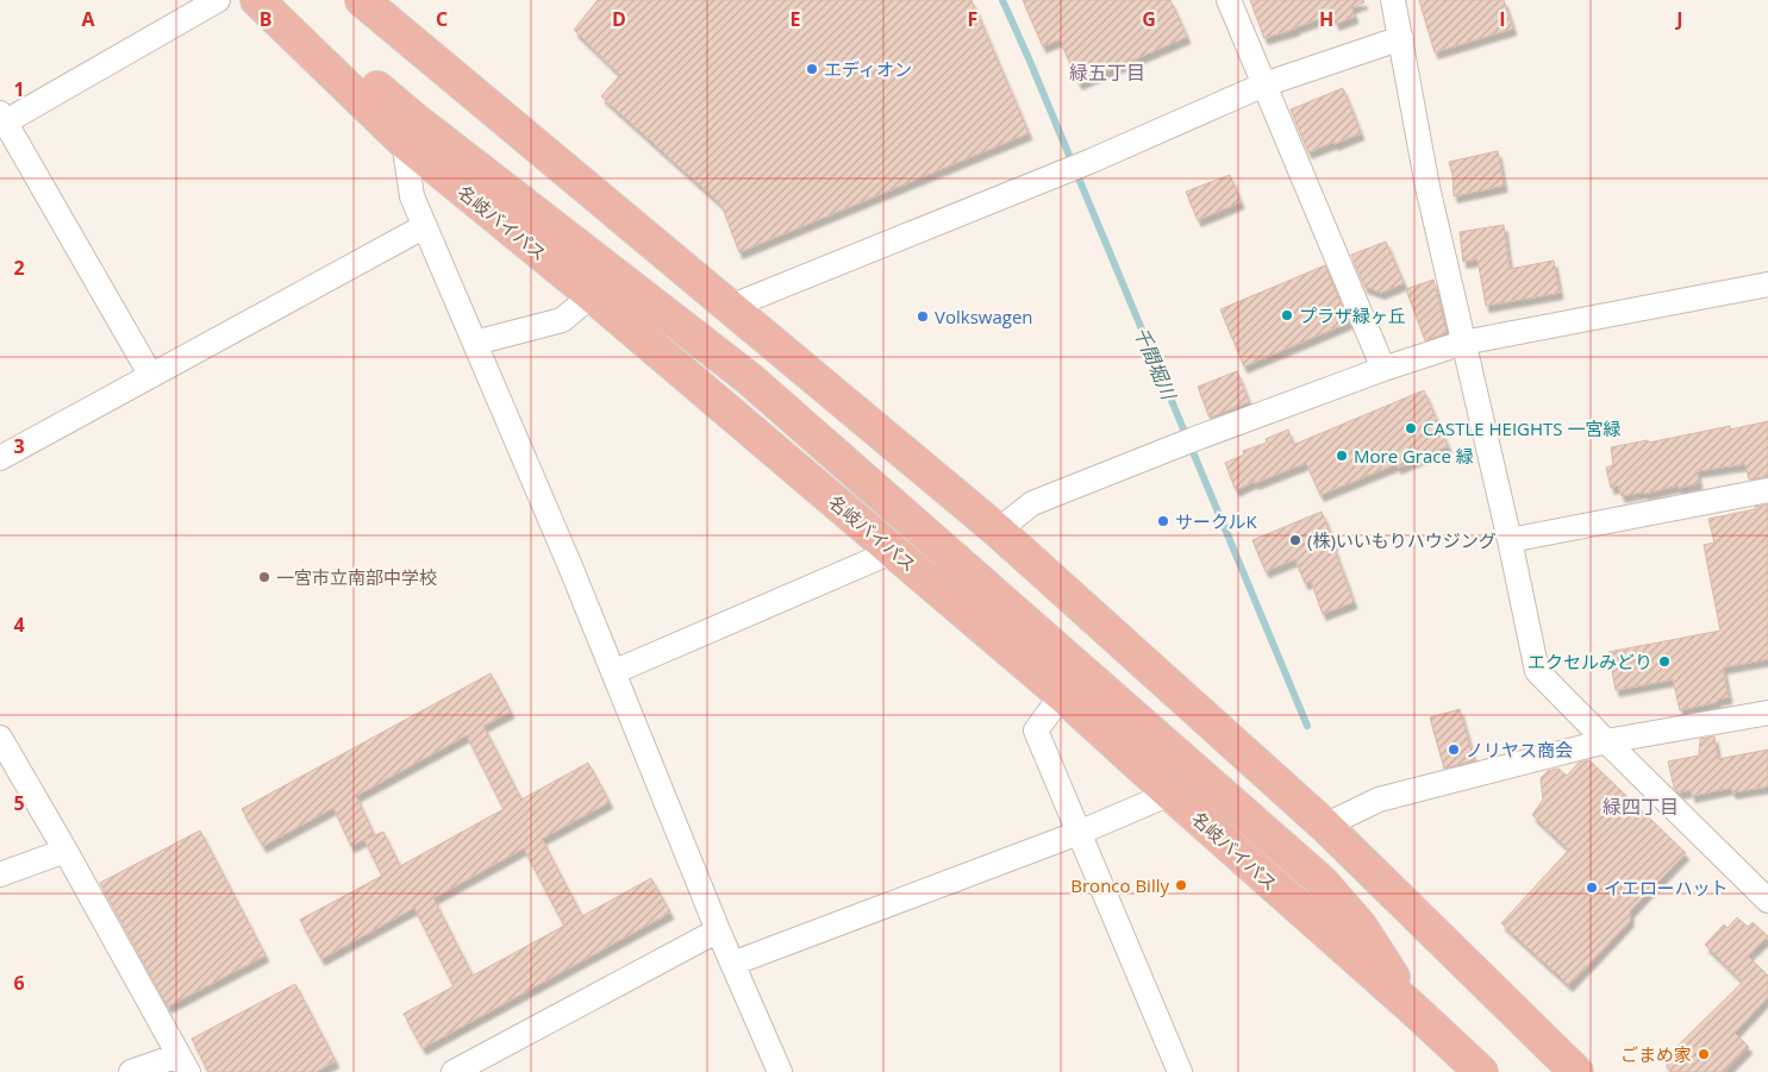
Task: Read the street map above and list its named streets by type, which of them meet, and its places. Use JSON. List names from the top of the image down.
{
  "streets": {
    "highway": ["名岐バイパス"]
  },
  "districts": ["緑五丁目", "緑四丁目"],
  "water": ["千間堀川"],
  "places": [
    "エディオン",
    "プラザ緑ヶ丘",
    "Volkswagen",
    "CASTLE HEIGHTS 一宮緑",
    "More Grace 緑",
    "サークルK",
    "(株)いいもりハウジング",
    "一宮市立南部中学校",
    "エクセルみどり",
    "ノリヤス商会",
    "Bronco Billy",
    "イエローハット",
    "ごまめ家"
  ],
  "grid": {
    "columns": [
      "A",
      "B",
      "C",
      "D",
      "E",
      "F",
      "G",
      "H",
      "I",
      "J"
    ],
    "rows": [
      "1",
      "2",
      "3",
      "4",
      "5",
      "6"
    ]
  }
}
